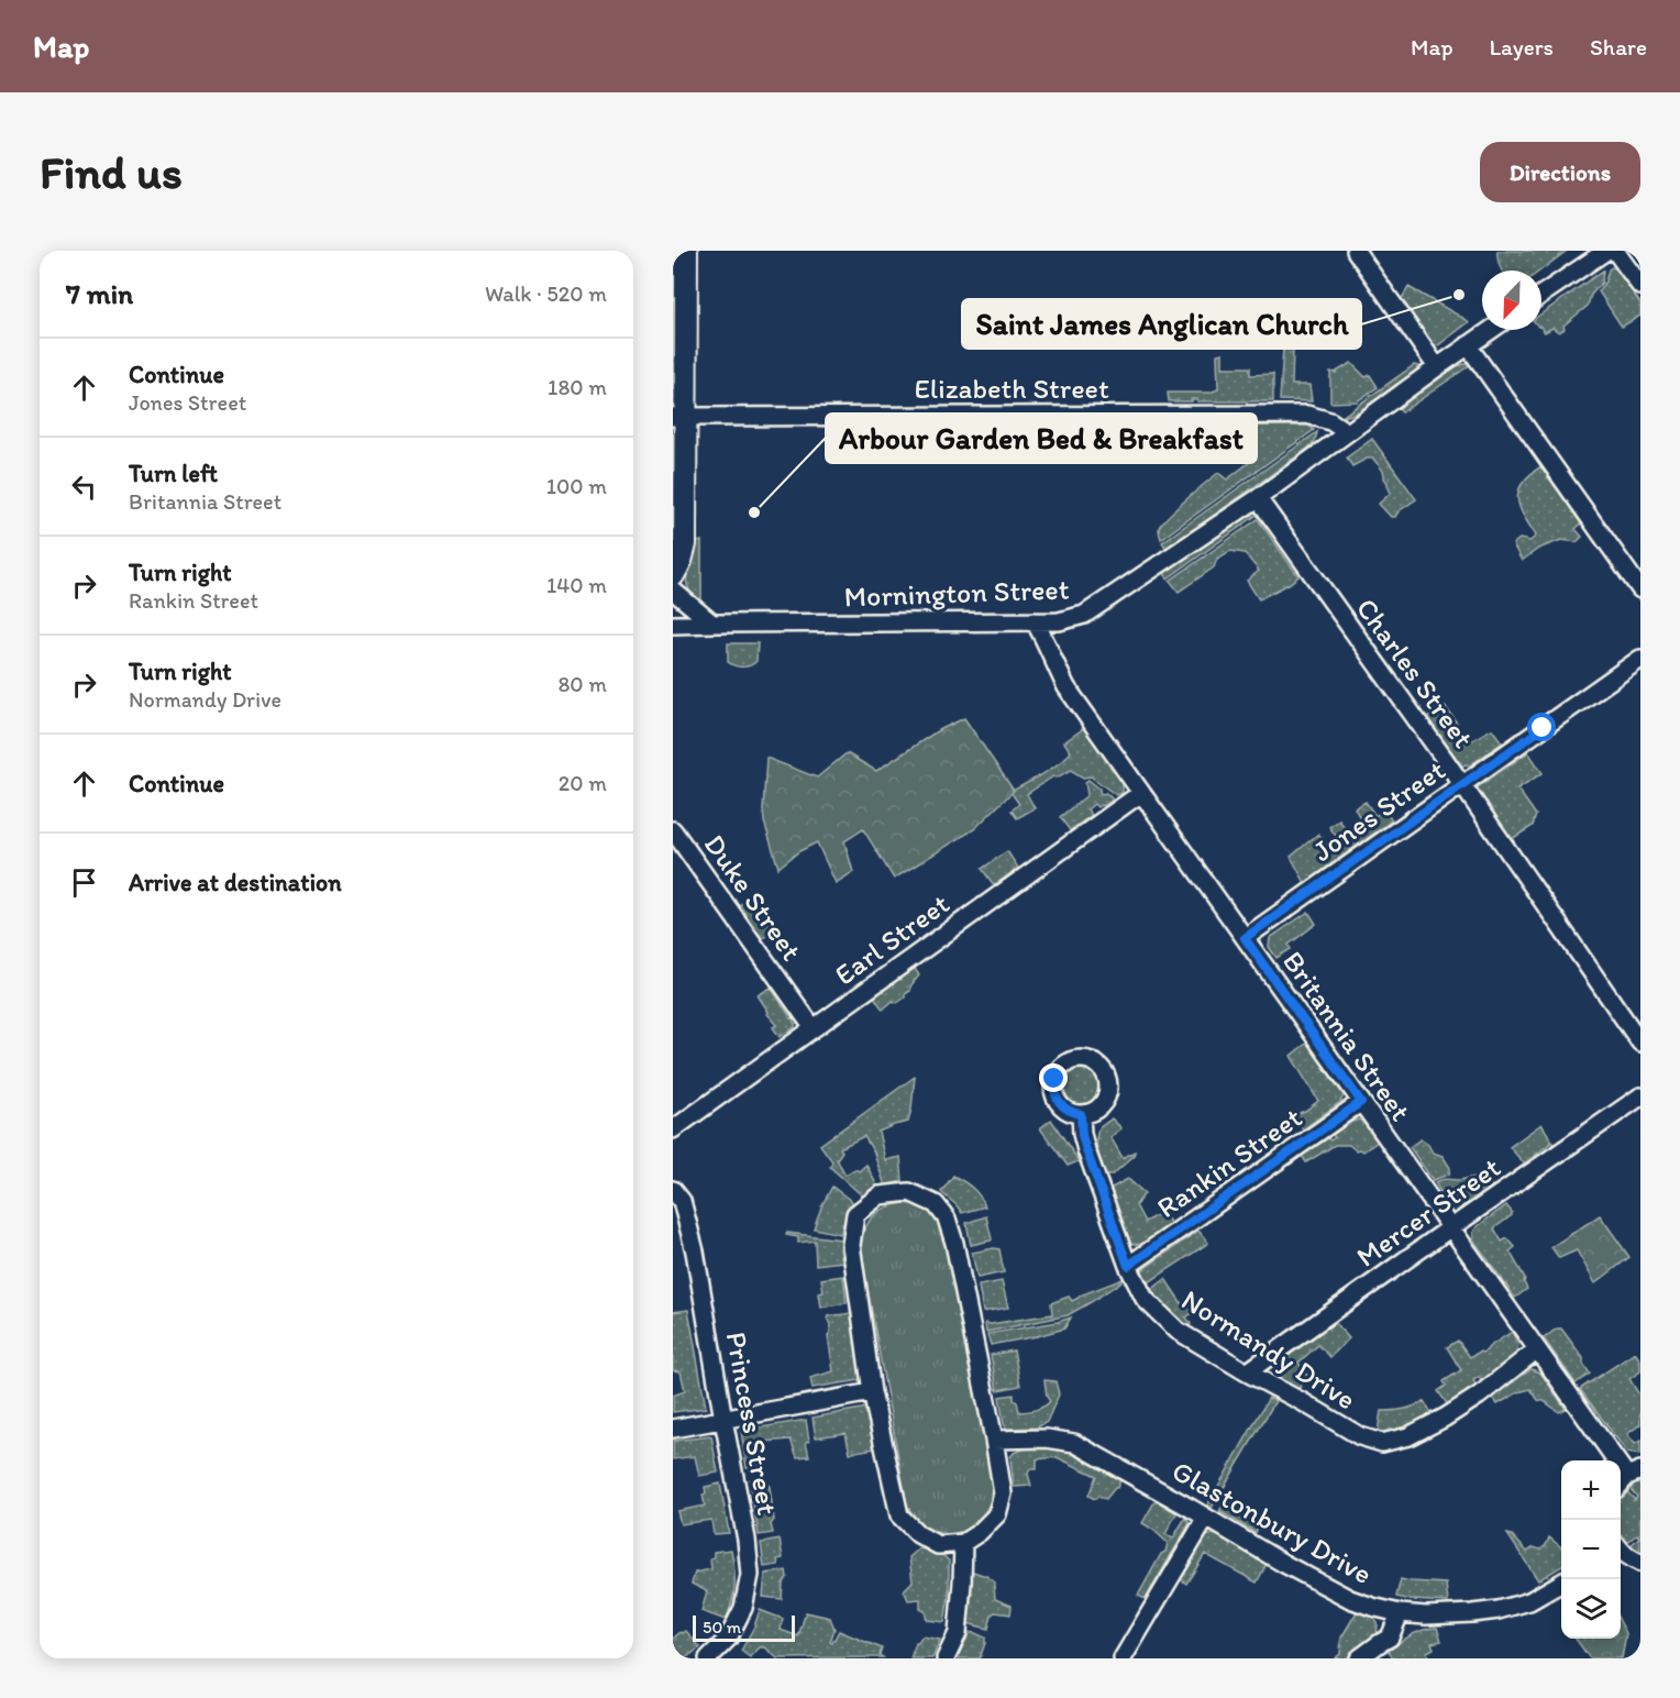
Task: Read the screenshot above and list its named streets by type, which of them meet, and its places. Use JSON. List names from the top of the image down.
{
  "streets": {
    "street": [
      "Elizabeth Street",
      "Mornington Street",
      "Charles Street",
      "Jones Street",
      "Duke Street",
      "Earl Street",
      "Britannia Street",
      "Rankin Street",
      "Mercer Street",
      "Normandy Drive",
      "Princess Street",
      "Glastonbury Drive"
    ]
  },
  "crossings": [
    ["Elizabeth Street", "Mornington Street"],
    ["Mornington Street", "Charles Street"],
    ["Mornington Street", "Britannia Street"],
    ["Charles Street", "Jones Street"],
    ["Jones Street", "Britannia Street"],
    ["Duke Street", "Earl Street"],
    ["Earl Street", "Britannia Street"],
    ["Britannia Street", "Rankin Street"],
    ["Britannia Street", "Mercer Street"],
    ["Britannia Street", "Normandy Drive"],
    ["Rankin Street", "Normandy Drive"],
    ["Mercer Street", "Normandy Drive"]
  ],
  "places": ["Saint James Anglican Church", "Arbour Garden Bed & Breakfast"],
  "scale_bar": "50 m",
  "north": "bottom left",
  "page": {
    "header": "Map",
    "nav": ["Map", "Layers", "Share"],
    "buttons": "Directions",
    "title": "Find us",
    "heading": ["7 min", "Walk · 520 m"],
    "list": [
      ["Continue", "Jones Street", "180 m"],
      ["Turn left", "Britannia Street", "100 m"],
      ["Turn right", "Rankin Street", "140 m"],
      ["Turn right", "Normandy Drive", "80 m"],
      ["Continue", "20 m"],
      "Arrive at destination"
    ],
    "map_buttons": ["+", "−"],
    "scale": "50 m"
  }
}
